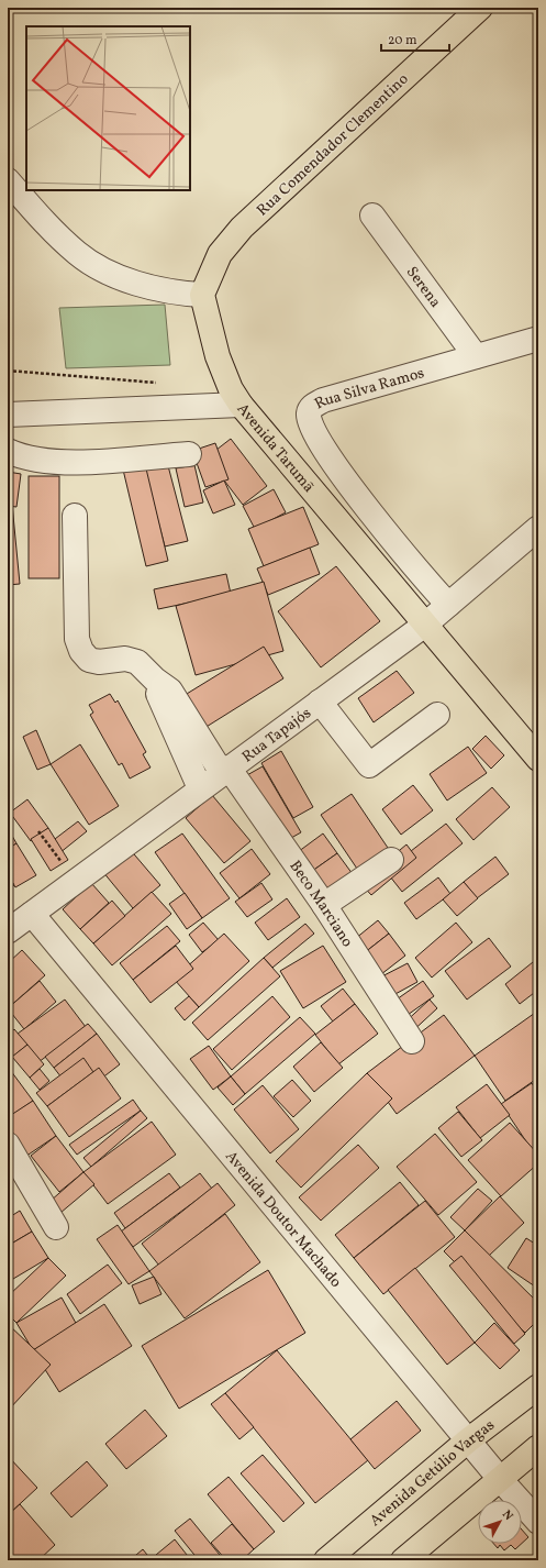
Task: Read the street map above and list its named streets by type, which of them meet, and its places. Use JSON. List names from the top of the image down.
{
  "streets": {
    "main road": ["Rua Comendador Clementino", "Avenida Tarumã", "Avenida Getúlio Vargas"],
    "street": [
      "Serena",
      "Rua Silva Ramos",
      "Rua Tapajós",
      "Beco Marciano",
      "Avenida Doutor Machado"
    ]
  },
  "crossings": [
    ["Rua Comendador Clementino", "Avenida Tarumã"],
    ["Serena", "Rua Silva Ramos"],
    ["Rua Silva Ramos", "Rua Tapajós"],
    ["Avenida Tarumã", "Rua Tapajós"],
    ["Rua Tapajós", "Beco Marciano"],
    ["Rua Tapajós", "Avenida Doutor Machado"],
    ["Avenida Doutor Machado", "Avenida Getúlio Vargas"]
  ],
  "scale_bar": "20 m",
  "north": "top right"
}
